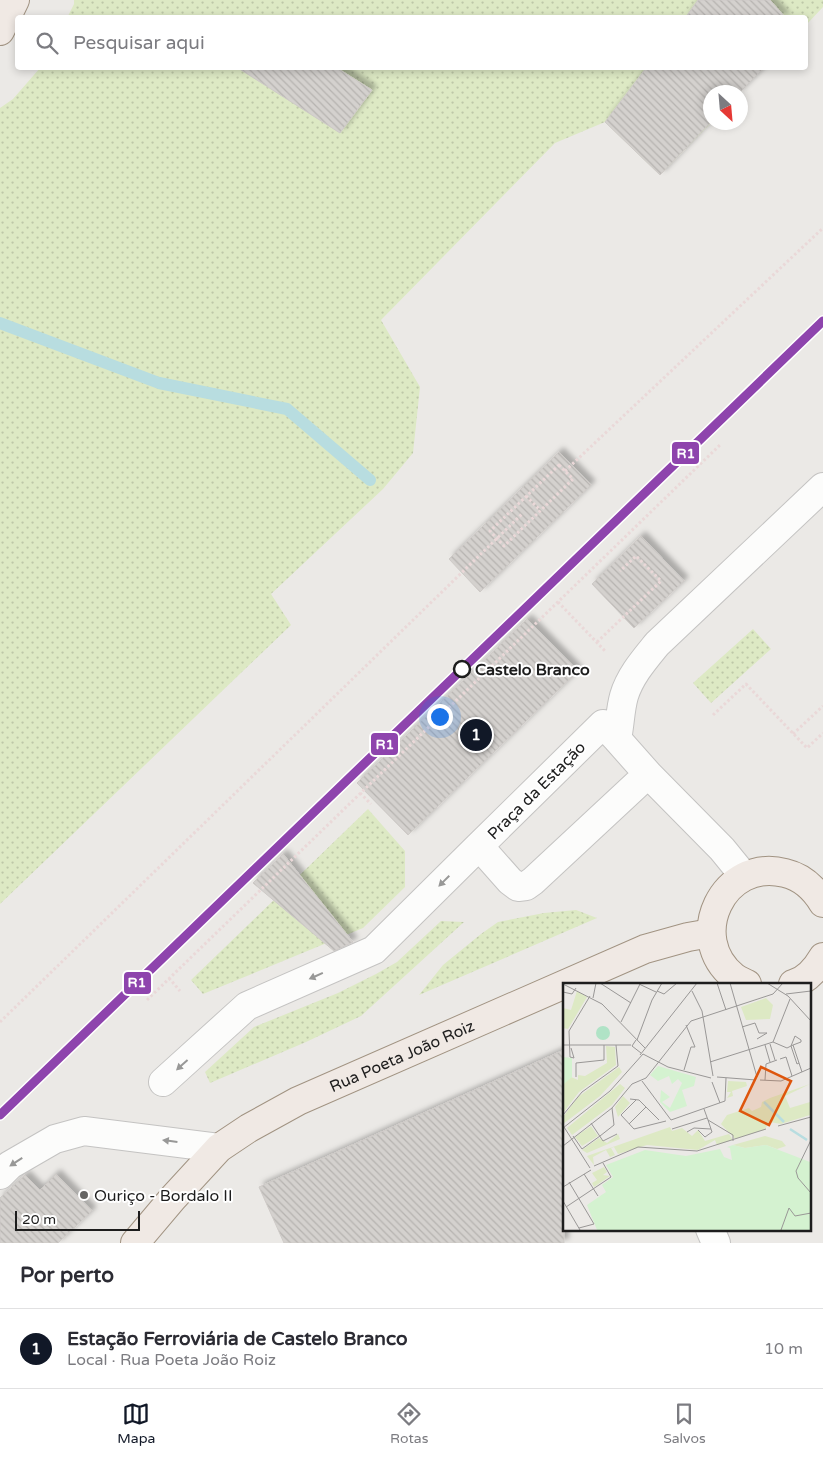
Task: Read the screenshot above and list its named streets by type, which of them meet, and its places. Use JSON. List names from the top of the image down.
{
  "streets": {
    "main road": ["Rua Poeta João Roiz"],
    "street": ["Praça da Estação"]
  },
  "places": ["Castelo Branco", "Ouriço - Bordalo II"],
  "lines": ["transit line R1"],
  "scale_bar": "20 m",
  "north": "bottom right",
  "page": {
    "search": "Pesquisar aqui",
    "pins": "1",
    "scale": "20 m",
    "heading": "Por perto",
    "list": [
      {
        "mark": "1",
        "name": "Estação Ferroviária de Castelo Branco",
        "note": "Local · Rua Poeta João Roiz",
        "value": "10 m"
      }
    ],
    "nav": ["Mapa", "Rotas", "Salvos"]
  }
}
